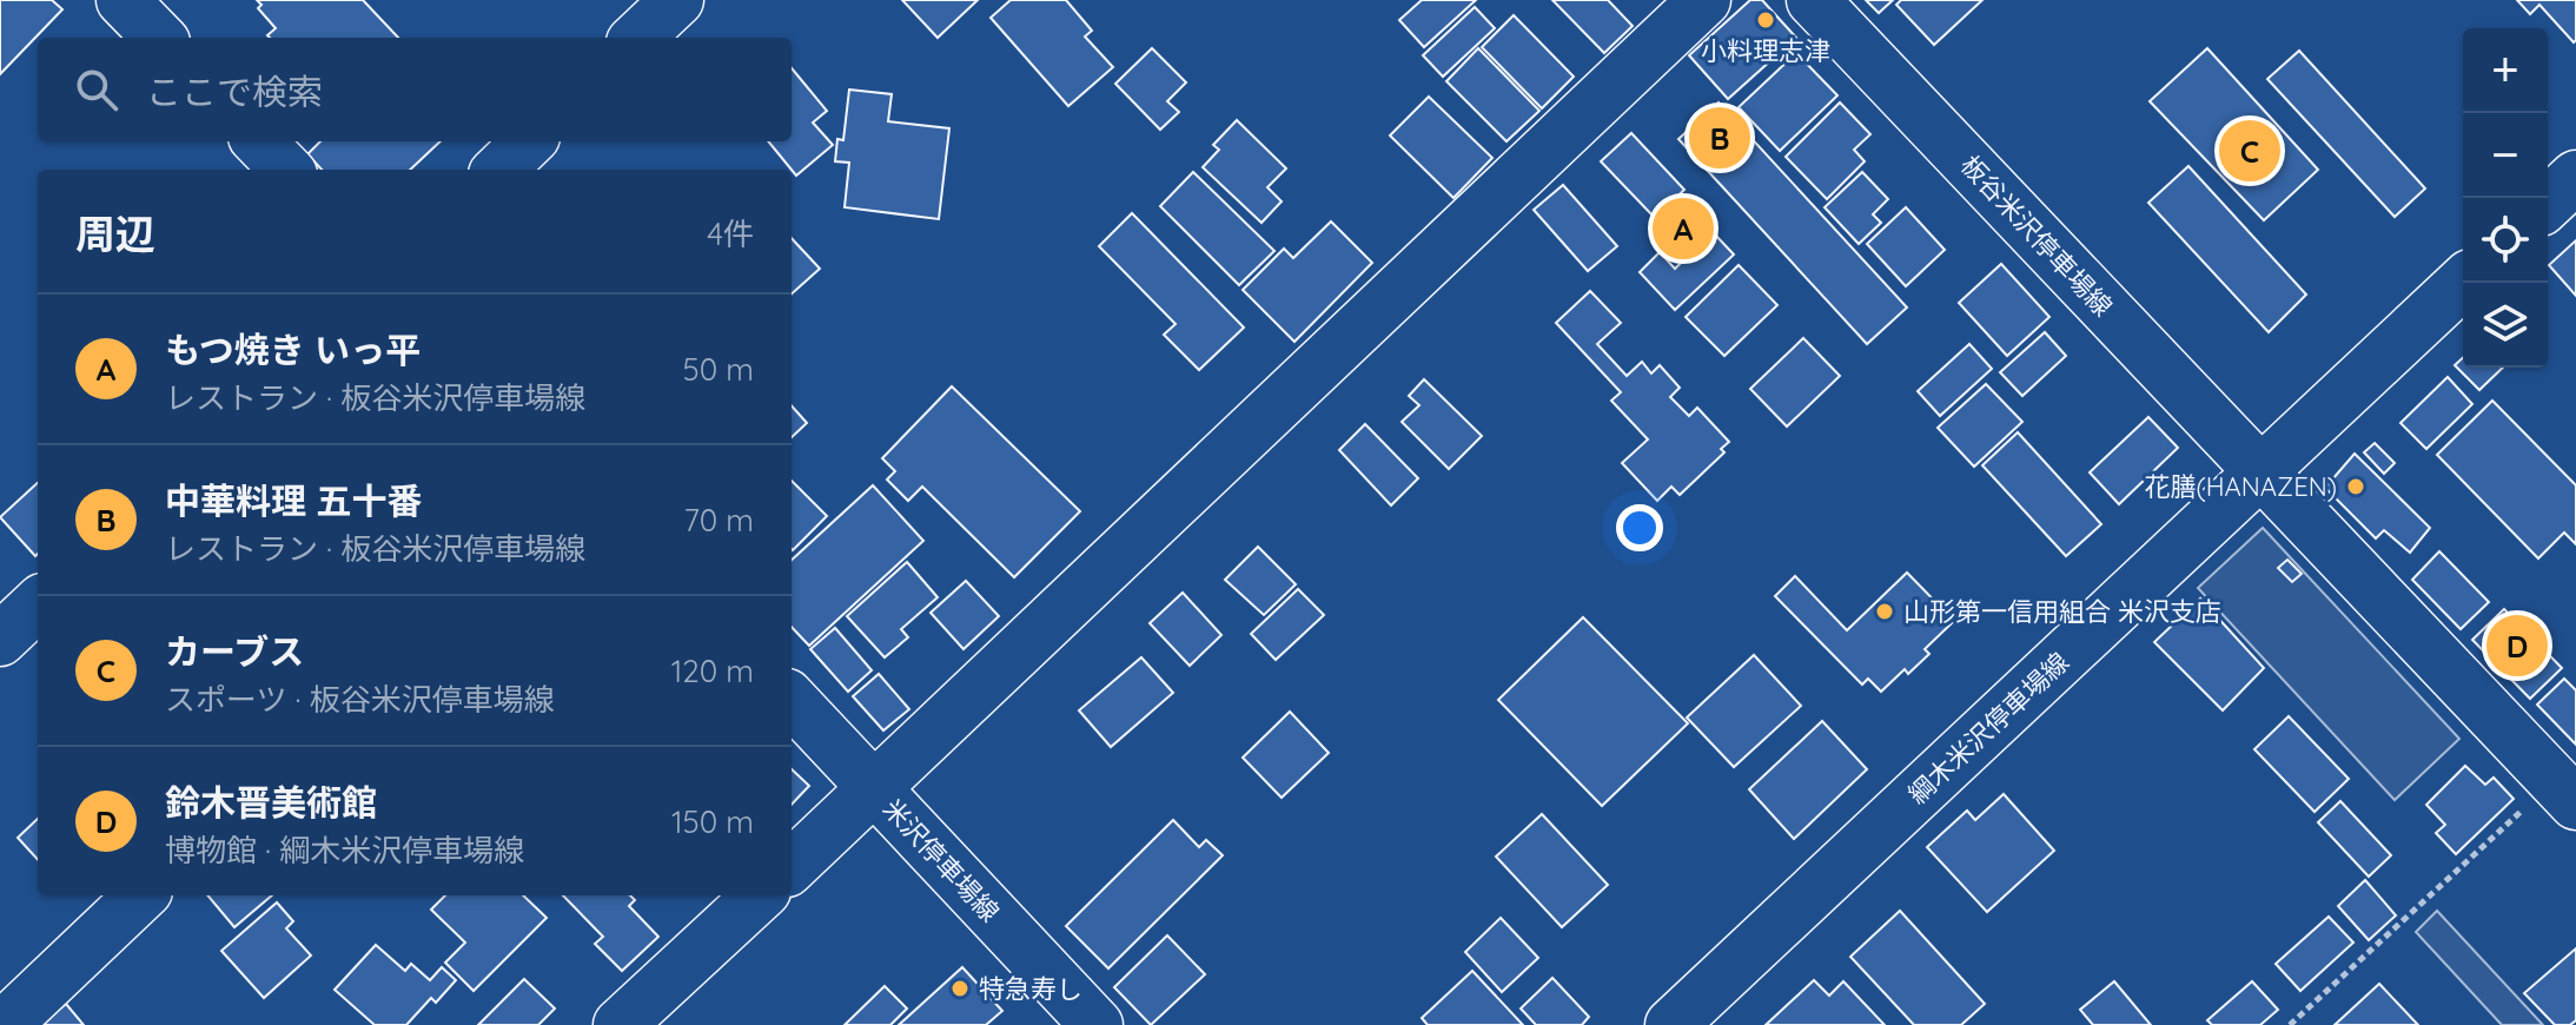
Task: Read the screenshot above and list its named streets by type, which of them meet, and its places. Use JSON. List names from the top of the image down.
{
  "streets": {
    "main road": ["板谷米沢停車場線", "綱木米沢停車場線", "米沢停車場線"]
  },
  "crossings": [
    ["板谷米沢停車場線", "綱木米沢停車場線"]
  ],
  "places": [
    "小料理志津",
    "花膳(HANAZEN)",
    "山形第一信用組合 米沢支店",
    "特急寿し"
  ],
  "page": {
    "map_buttons": ["+", "−"],
    "search": "ここで検索",
    "pins": [
      "B",
      "C",
      "A",
      "D"
    ],
    "heading": ["周辺", "4件"],
    "list": [
      {
        "mark": "A",
        "name": "もつ焼き いっ平",
        "note": "レストラン · 板谷米沢停車場線",
        "value": "50 m"
      },
      {
        "mark": "B",
        "name": "中華料理 五十番",
        "note": "レストラン · 板谷米沢停車場線",
        "value": "70 m"
      },
      {
        "mark": "C",
        "name": "カーブス",
        "note": "スポーツ · 板谷米沢停車場線",
        "value": "120 m"
      },
      {
        "mark": "D",
        "name": "鈴木晋美術館",
        "note": "博物館 · 綱木米沢停車場線",
        "value": "150 m"
      }
    ]
  }
}
